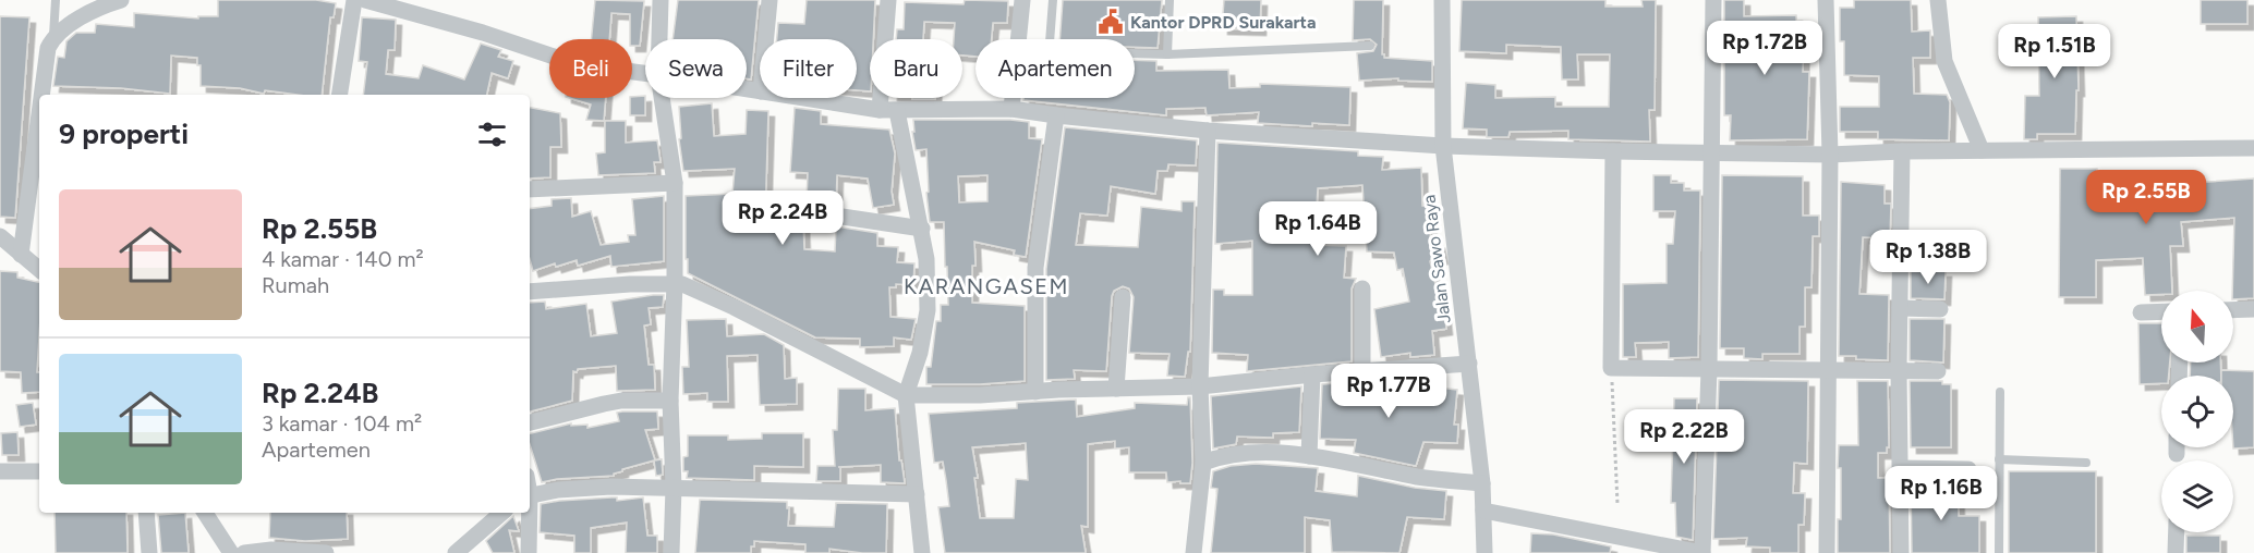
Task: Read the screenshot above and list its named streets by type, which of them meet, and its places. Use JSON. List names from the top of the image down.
{
  "streets": {
    "street": ["Jalan Sawo Raya"]
  },
  "districts": ["KARANGASEM"],
  "places": {
    "public building": ["Kantor DPRD Surakarta"]
  },
  "north": "top",
  "page": {
    "price": [
      "Rp 1.72B",
      "Rp 1.51B",
      "Rp 2.55B",
      "Rp 2.24B",
      "Rp 1.64B",
      "Rp 1.38B",
      "Rp 1.77B",
      "Rp 2.22B",
      "Rp 1.16B"
    ],
    "chip": [
      "Beli",
      "Sewa",
      "Filter",
      "Baru",
      "Apartemen"
    ],
    "heading": "9 properti",
    "list": [
      {
        "name": "Rp 2.55B",
        "note": "4 kamar · 140 m² · Rumah"
      },
      {
        "name": "Rp 2.24B",
        "note": "3 kamar · 104 m² · Apartemen"
      }
    ]
  }
}
